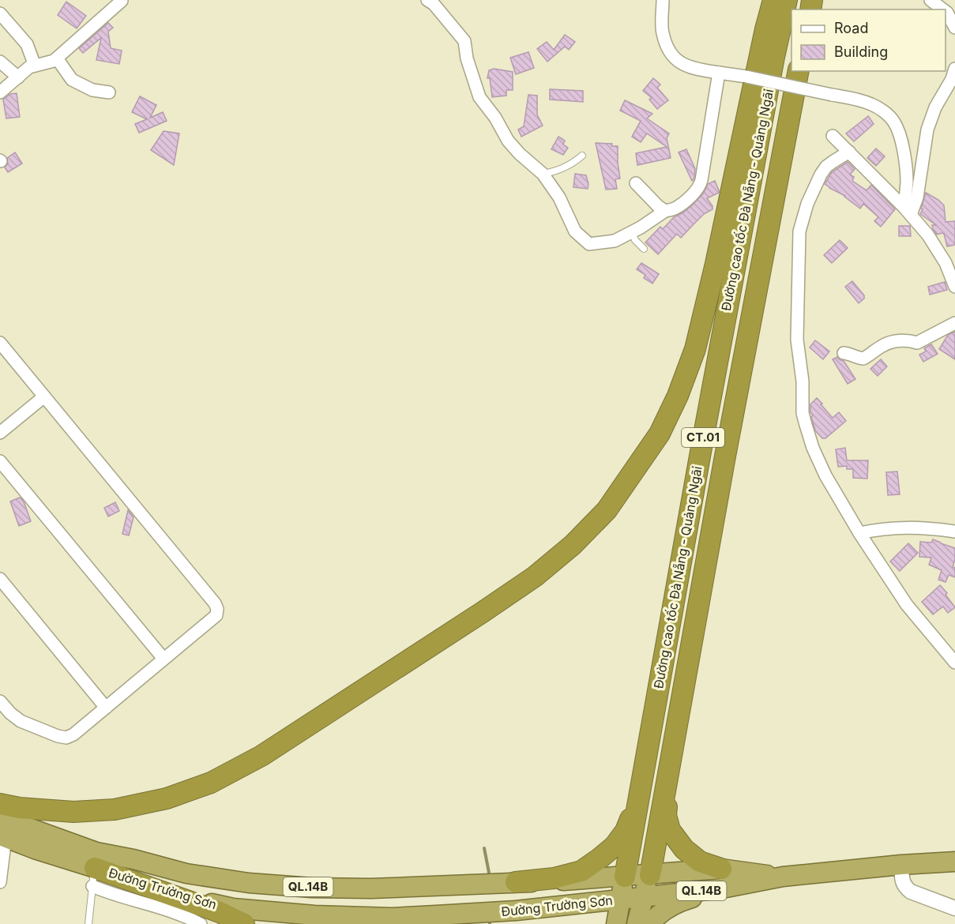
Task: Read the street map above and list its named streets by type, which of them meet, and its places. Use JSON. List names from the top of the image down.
{
  "streets": {
    "highway": [
      "Đường cao tốc Đà Nẵng - Quảng Ngãi",
      "CT.01",
      "QL.14B",
      "Đường Trường Sơn"
    ]
  },
  "crossings": [
    ["Đường cao tốc Đà Nẵng - Quảng Ngãi", "Đường Trường Sơn"]
  ],
  "legend": ["Road", "Building"]
}
